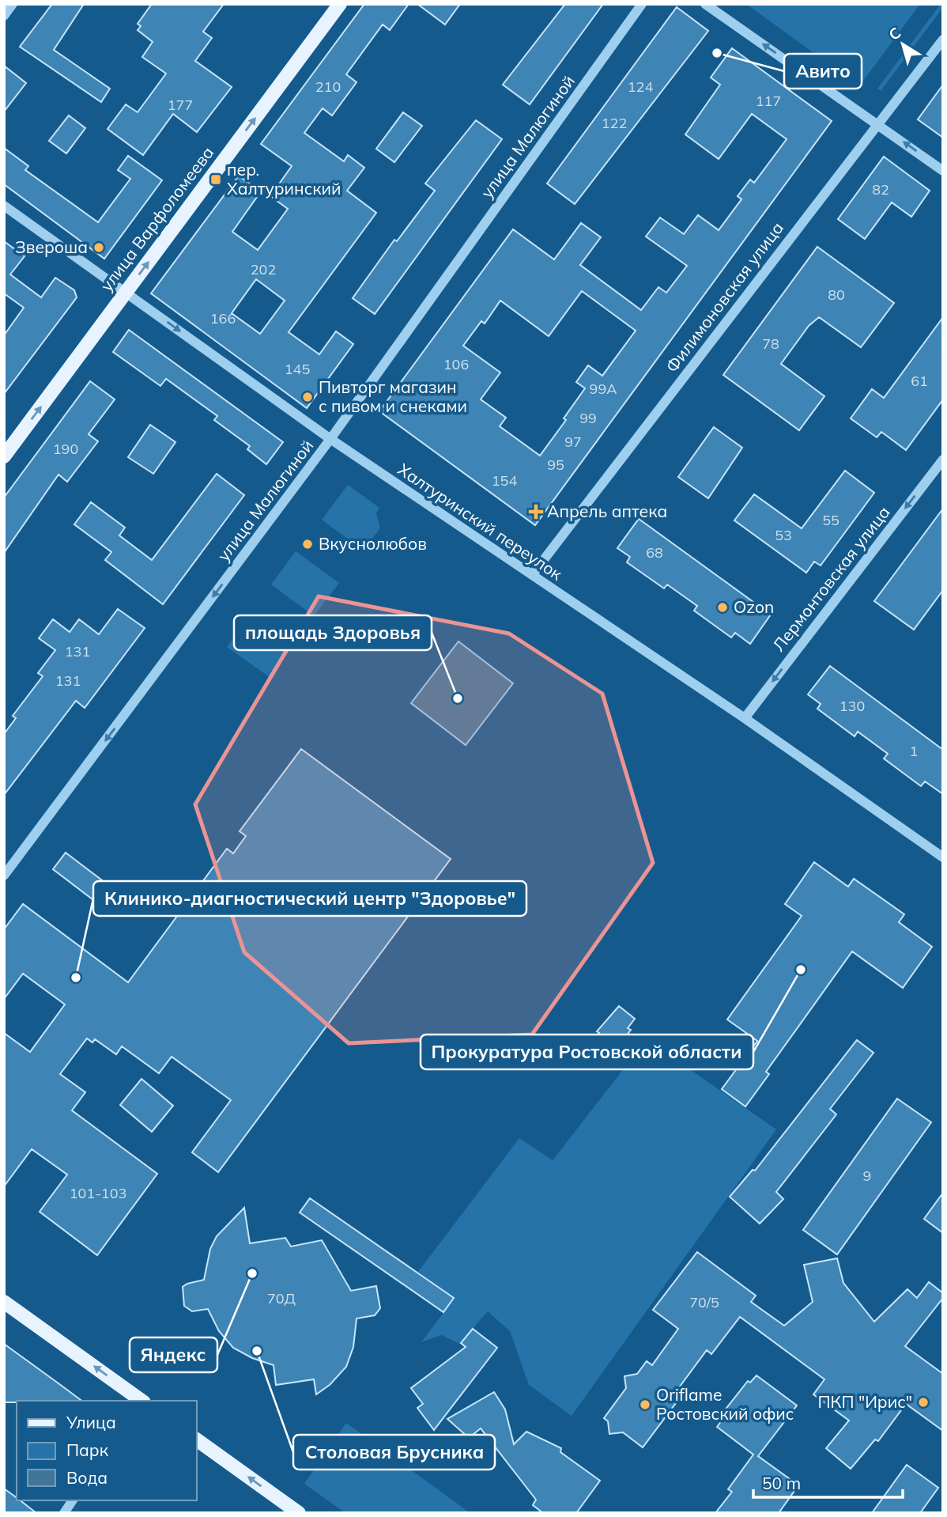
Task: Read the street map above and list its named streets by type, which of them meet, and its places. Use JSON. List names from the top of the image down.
{
  "streets": {
    "main road": ["улица Варфоломеева"],
    "street": [
      "улица Малюгиной",
      "Филимоновская улица",
      "Халтуринский переулок",
      "Лермонтовская улица"
    ]
  },
  "crossings": [
    ["улица Малюгиной", "Халтуринский переулок"],
    ["улица Варфоломеева", "Халтуринский переулок"],
    ["Филимоновская улица", "Халтуринский переулок"],
    ["Халтуринский переулок", "Лермонтовская улица"]
  ],
  "one_way": ["улица Малюгиной", "улица Варфоломеева", "Лермонтовская улица"],
  "places": {
    "other": [
      "Авито",
      "Звероша",
      "Пивторг магазин с пивом и снеками",
      "Вкуснолюбов",
      "Ozon",
      "площадь Здоровья",
      "Прокуратура Ростовской области",
      "Клинико-диагностический центр \"Здоровье\"",
      "Яндекс",
      "Столовая Брусника",
      "ПКП \"Ирис\"",
      "Oriflame Ростовский офис"
    ],
    "transit": ["пер. Халтуринский"],
    "health": ["Апрель аптека"]
  },
  "house_numbers": [
    "210",
    "124",
    "117",
    "177",
    "122",
    "82",
    "202",
    "80",
    "166",
    "78",
    "106",
    "145",
    "61",
    "99А",
    "99",
    "97",
    "190",
    "95",
    "154",
    "55",
    "53",
    "68",
    "131",
    "131",
    "130",
    "1",
    "9",
    "101-103",
    "70Д",
    "70/5"
  ],
  "legend": ["Улица", "Парк", "Вода"],
  "scale_bar": "50 m",
  "north": "top left"
}
